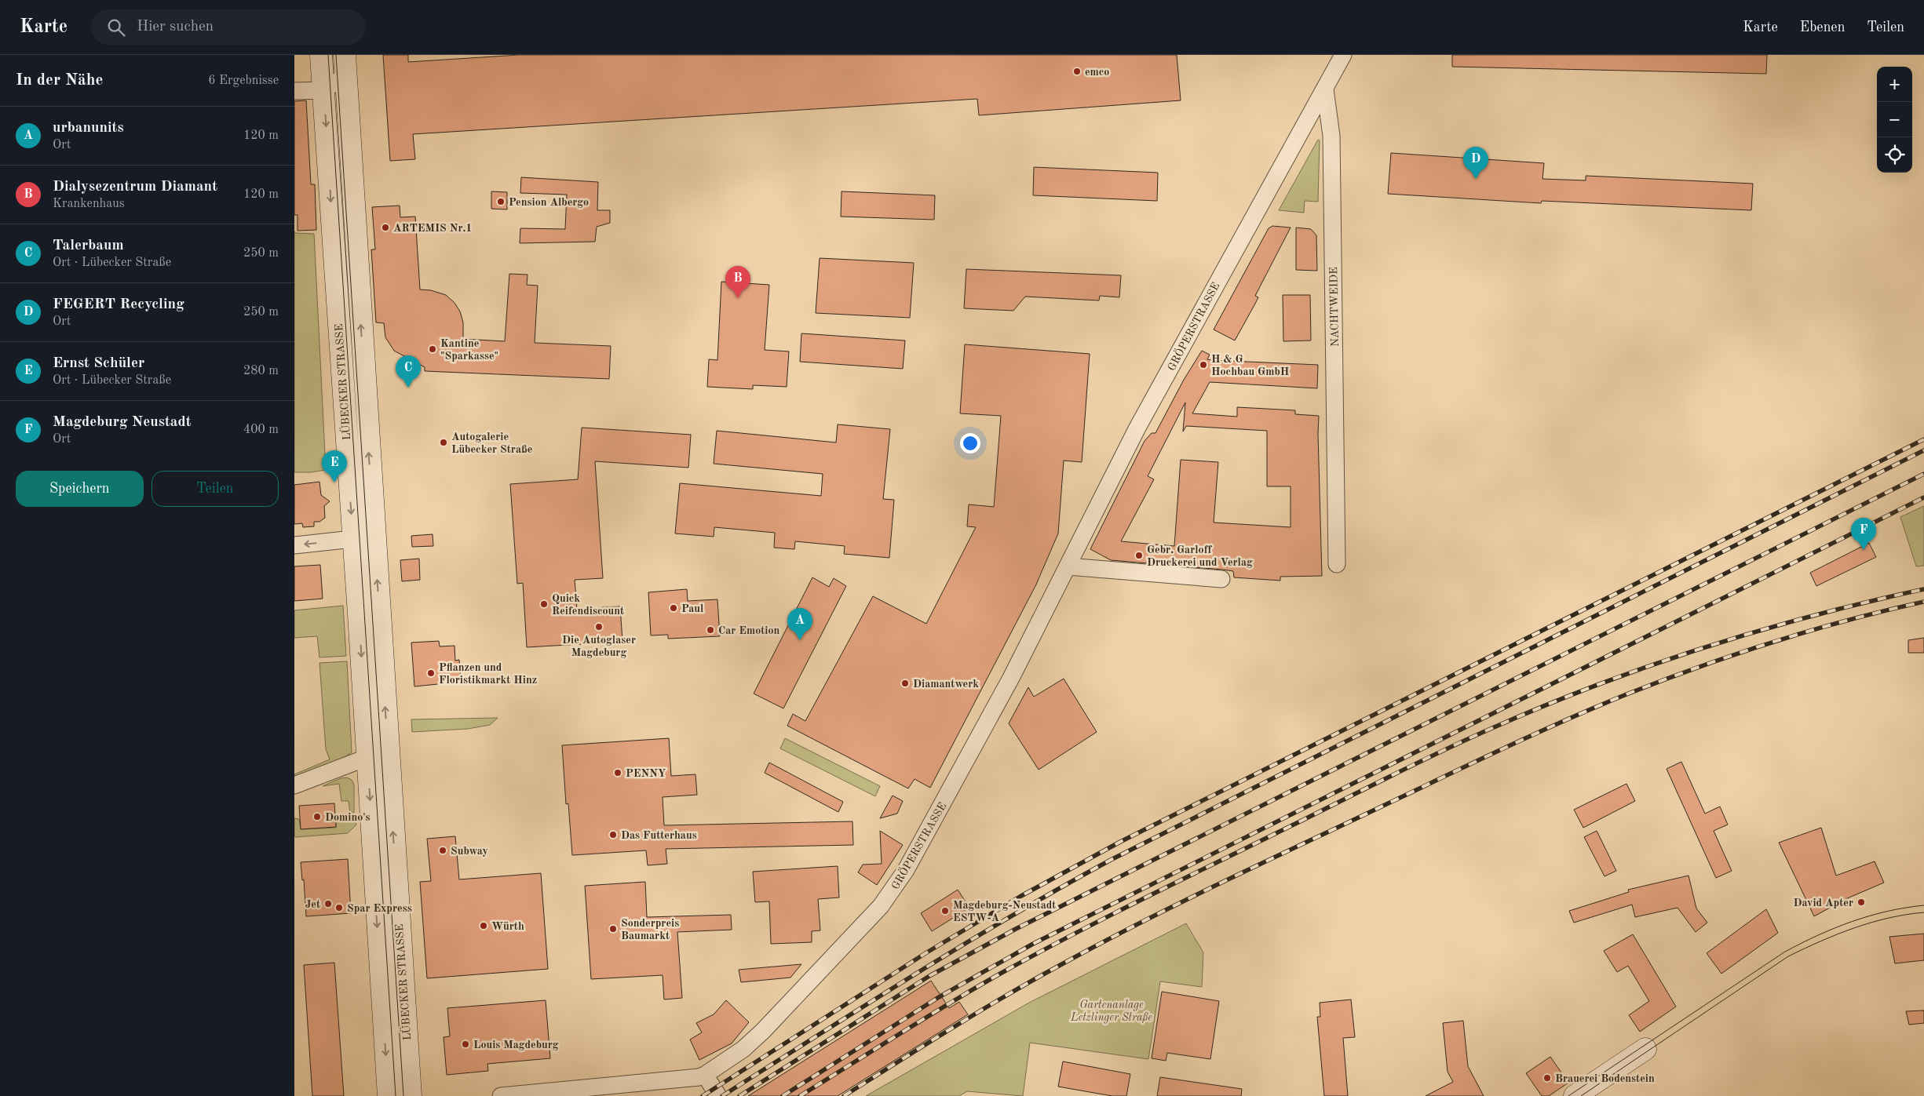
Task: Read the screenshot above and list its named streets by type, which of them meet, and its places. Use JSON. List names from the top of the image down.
{
  "streets": {
    "main road": ["LÜBECKER STRASSE"],
    "street": ["NACHTWEIDE", "GRÖPERSTRASSE"]
  },
  "crossings": [
    ["NACHTWEIDE", "GRÖPERSTRASSE"]
  ],
  "parks": ["Gartenanlage Letzlinger Straße"],
  "places": [
    "emco",
    "Pension Albergo",
    "ARTEMIS Nr.1",
    "Kantine \"Sparkasse\"",
    "H & G Hochbau GmbH",
    "Autogalerie Lübecker Straße",
    "Gebr. Garloff Druckerei und Verlag",
    "Quick Reifendiscount",
    "Paul",
    "Die Autoglaser Magdeburg",
    "Car Emotion",
    "Pflanzen und Floristikmarkt Hinz",
    "Diamantwerk",
    "PENNY",
    "Domino's",
    "Das Futterhaus",
    "Subway",
    "David Apter",
    "Jet",
    "Spar Express",
    "Magdeburg-Neustadt ESTW-A",
    "Würth",
    "Sonderpreis Baumarkt",
    "Louis Magdeburg",
    "Brauerei Bodenstein"
  ],
  "page": {
    "header": "Karte",
    "search": "Hier suchen",
    "nav": ["Karte", "Ebenen", "Teilen"],
    "heading": ["In der Nähe", "6 Ergebnisse"],
    "map_buttons": ["+", "−"],
    "list": [
      {
        "mark": "A",
        "name": "urbanunits",
        "note": "Ort",
        "value": "120 m"
      },
      {
        "mark": "B",
        "name": "Dialysezentrum Diamant",
        "note": "Krankenhaus",
        "value": "120 m"
      },
      {
        "mark": "C",
        "name": "Talerbaum",
        "note": "Ort · Lübecker Straße",
        "value": "250 m"
      },
      {
        "mark": "D",
        "name": "FEGERT Recycling",
        "note": "Ort",
        "value": "250 m"
      },
      {
        "mark": "E",
        "name": "Ernst Schüler",
        "note": "Ort · Lübecker Straße",
        "value": "280 m"
      },
      {
        "mark": "F",
        "name": "Magdeburg Neustadt",
        "note": "Ort",
        "value": "400 m"
      }
    ],
    "pins": [
      "D",
      "B",
      "C",
      "E",
      "F",
      "A"
    ],
    "buttons": ["Speichern", "Teilen"]
  }
}
